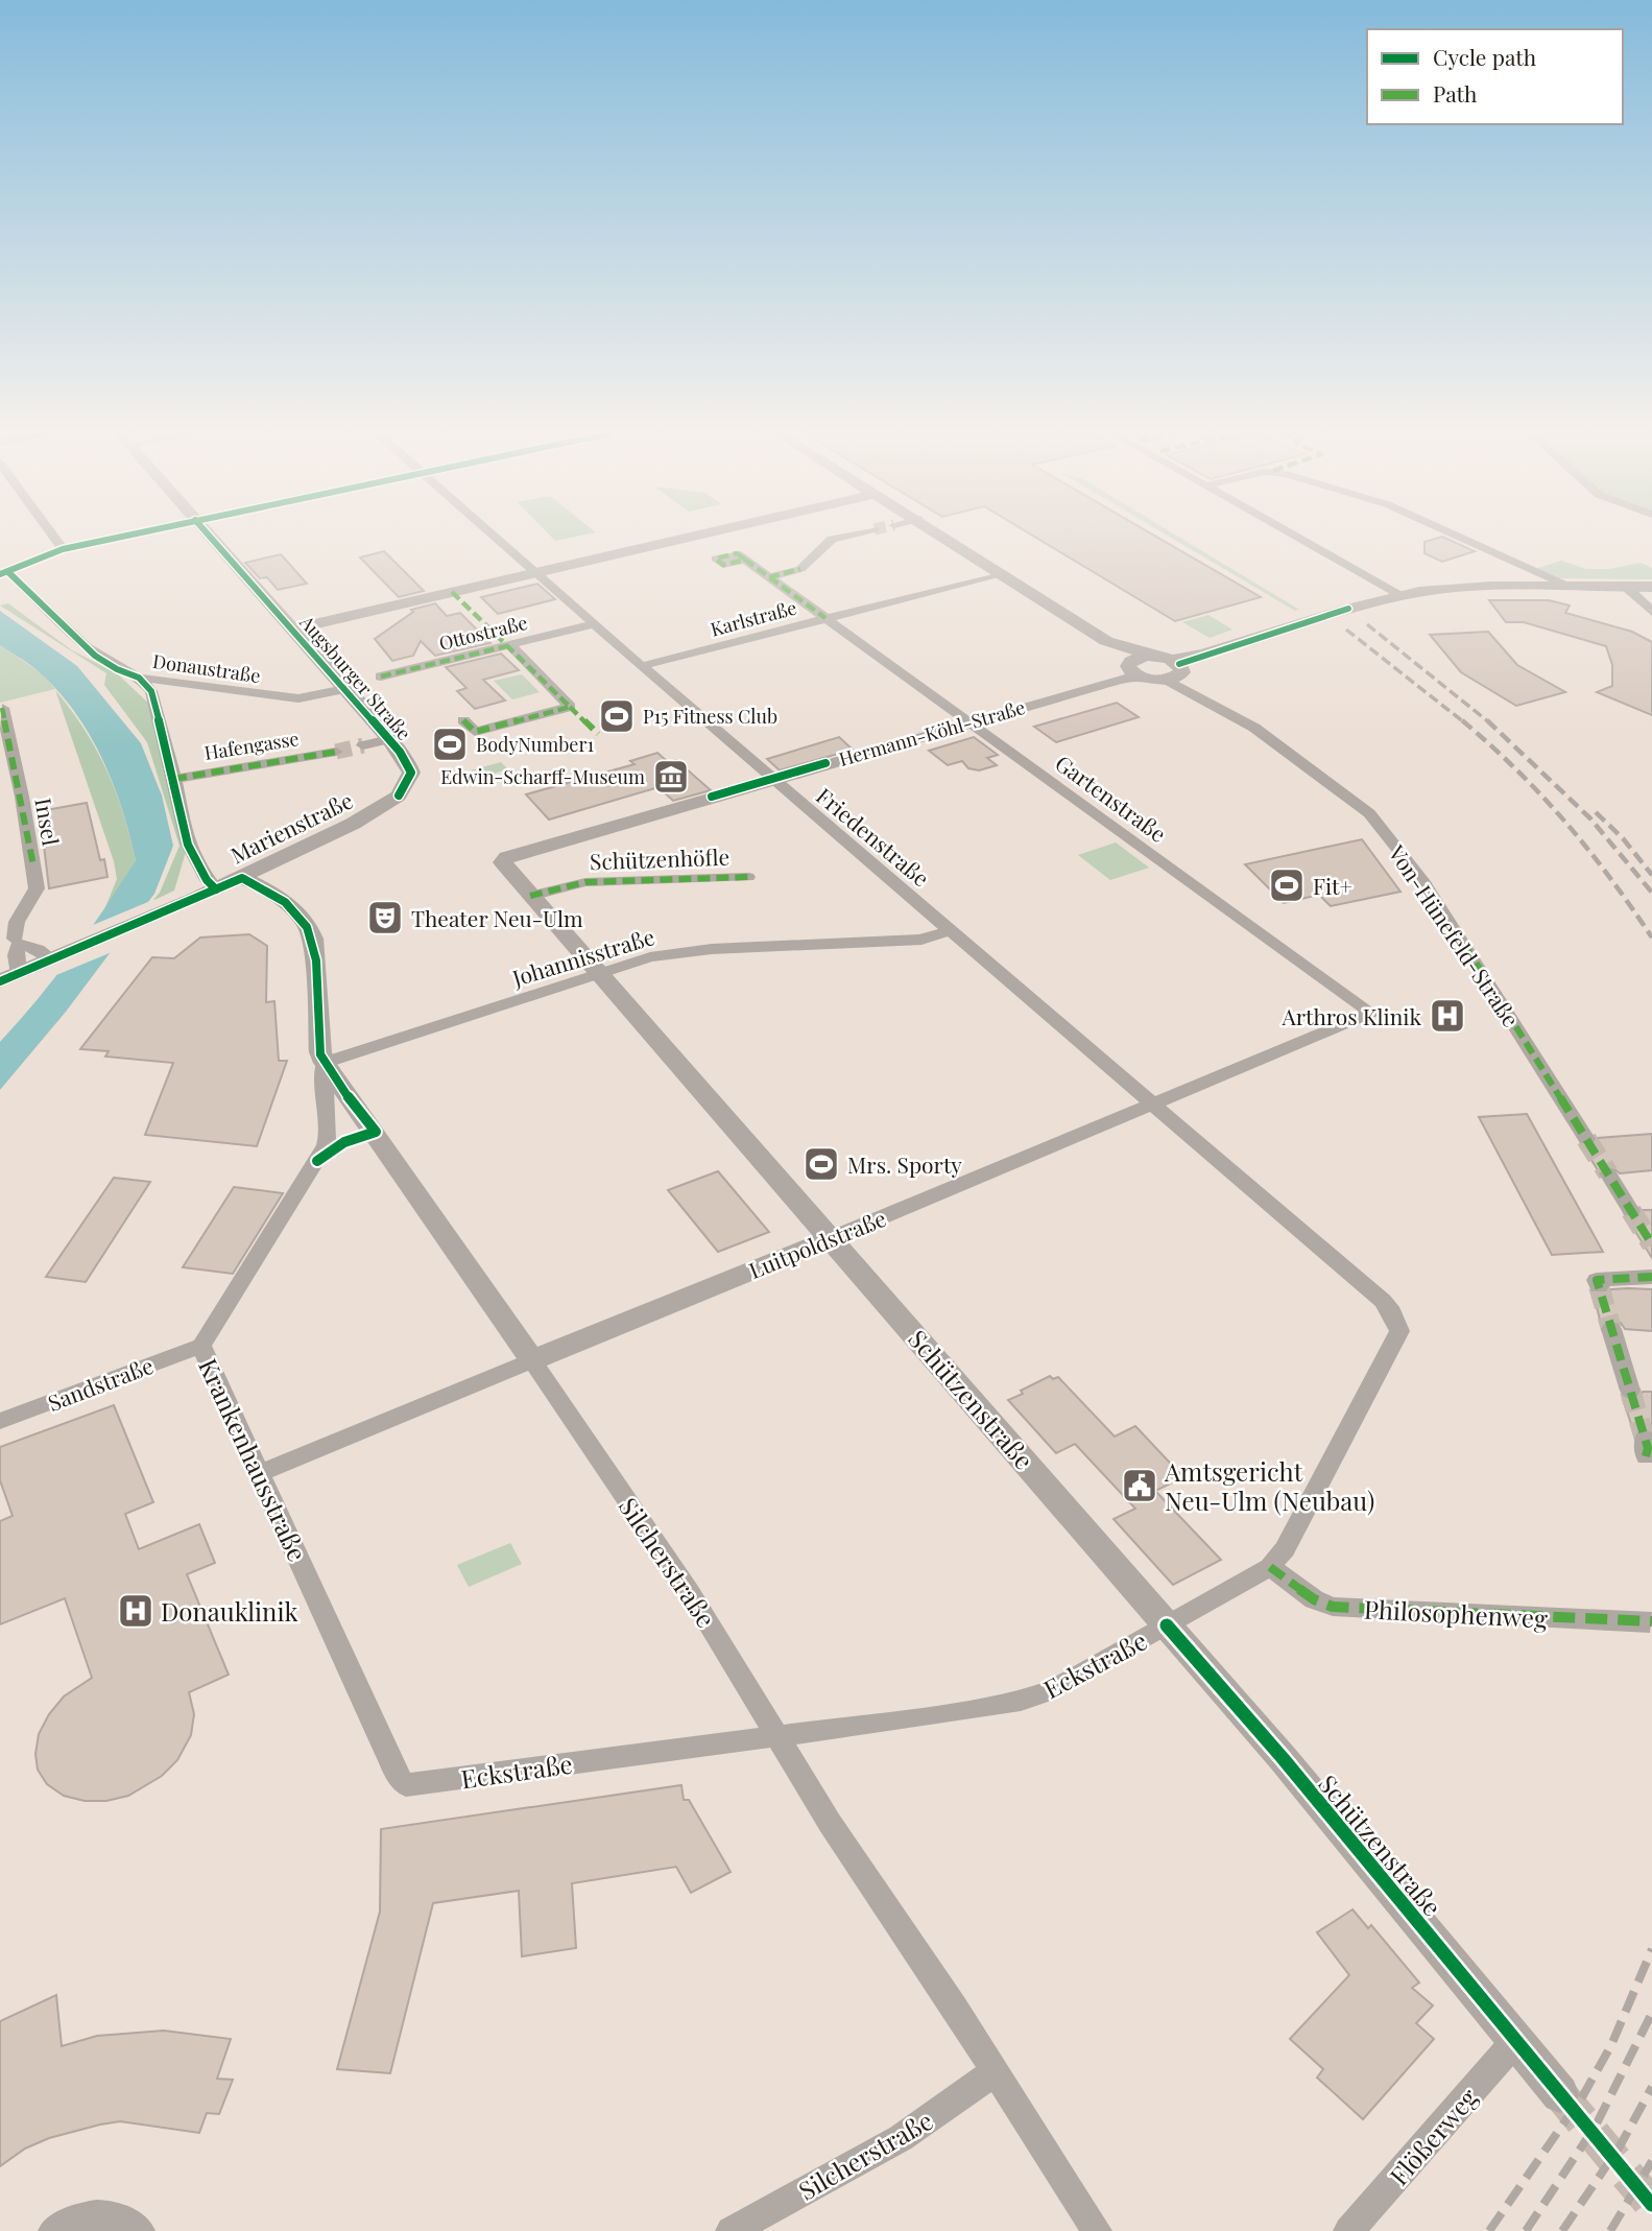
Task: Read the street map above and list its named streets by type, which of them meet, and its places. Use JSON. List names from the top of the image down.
{
  "streets": {
    "street": [
      "Karlstraße",
      "Ottostraße",
      "Donaustraße",
      "Augsburger Straße",
      "Hermann-Köhl-Straße",
      "Hafengasse",
      "Gartenstraße",
      "Insel",
      "Marienstraße",
      "Friedenstraße",
      "Schützenhöfle",
      "Von-Hünefeld-Straße",
      "Johannisstraße",
      "Luitpoldstraße",
      "Sandstraße",
      "Schützenstraße",
      "Krankenhausstraße",
      "Silcherstraße",
      "Philosophenweg",
      "Eckstraße",
      "Flößerweg"
    ]
  },
  "crossings": [
    ["Karlstraße", "Gartenstraße"],
    ["Karlstraße", "Friedenstraße"],
    ["Ottostraße", "Friedenstraße"],
    ["Donaustraße", "Augsburger Straße"],
    ["Augsburger Straße", "Marienstraße"],
    ["Hermann-Köhl-Straße", "Gartenstraße"],
    ["Hermann-Köhl-Straße", "Friedenstraße"],
    ["Hermann-Köhl-Straße", "Von-Hünefeld-Straße"],
    ["Hermann-Köhl-Straße", "Schützenstraße"],
    ["Gartenstraße", "Luitpoldstraße"],
    ["Marienstraße", "Krankenhausstraße"],
    ["Friedenstraße", "Johannisstraße"],
    ["Friedenstraße", "Luitpoldstraße"],
    ["Friedenstraße", "Eckstraße"],
    ["Schützenhöfle", "Schützenstraße"],
    ["Johannisstraße", "Schützenstraße"],
    ["Johannisstraße", "Krankenhausstraße"],
    ["Johannisstraße", "Silcherstraße"],
    ["Luitpoldstraße", "Schützenstraße"],
    ["Luitpoldstraße", "Krankenhausstraße"],
    ["Luitpoldstraße", "Silcherstraße"],
    ["Luitpoldstraße", "Eckstraße"],
    ["Sandstraße", "Krankenhausstraße"],
    ["Schützenstraße", "Eckstraße"],
    ["Schützenstraße", "Flößerweg"],
    ["Krankenhausstraße", "Silcherstraße"],
    ["Krankenhausstraße", "Eckstraße"],
    ["Silcherstraße", "Eckstraße"],
    ["Philosophenweg", "Eckstraße"]
  ],
  "places": {
    "sports": [
      "P15 Fitness Club",
      "BodyNumber1",
      "Fit+",
      "Mrs. Sporty"
    ],
    "museum": ["Edwin-Scharff-Museum"],
    "theatre": ["Theater Neu-Ulm"],
    "hospital": ["Arthros Klinik", "Donauklinik"],
    "public building": ["Amtsgericht Neu-Ulm (Neubau)"]
  },
  "legend": ["Cycle path", "Path"]
}
